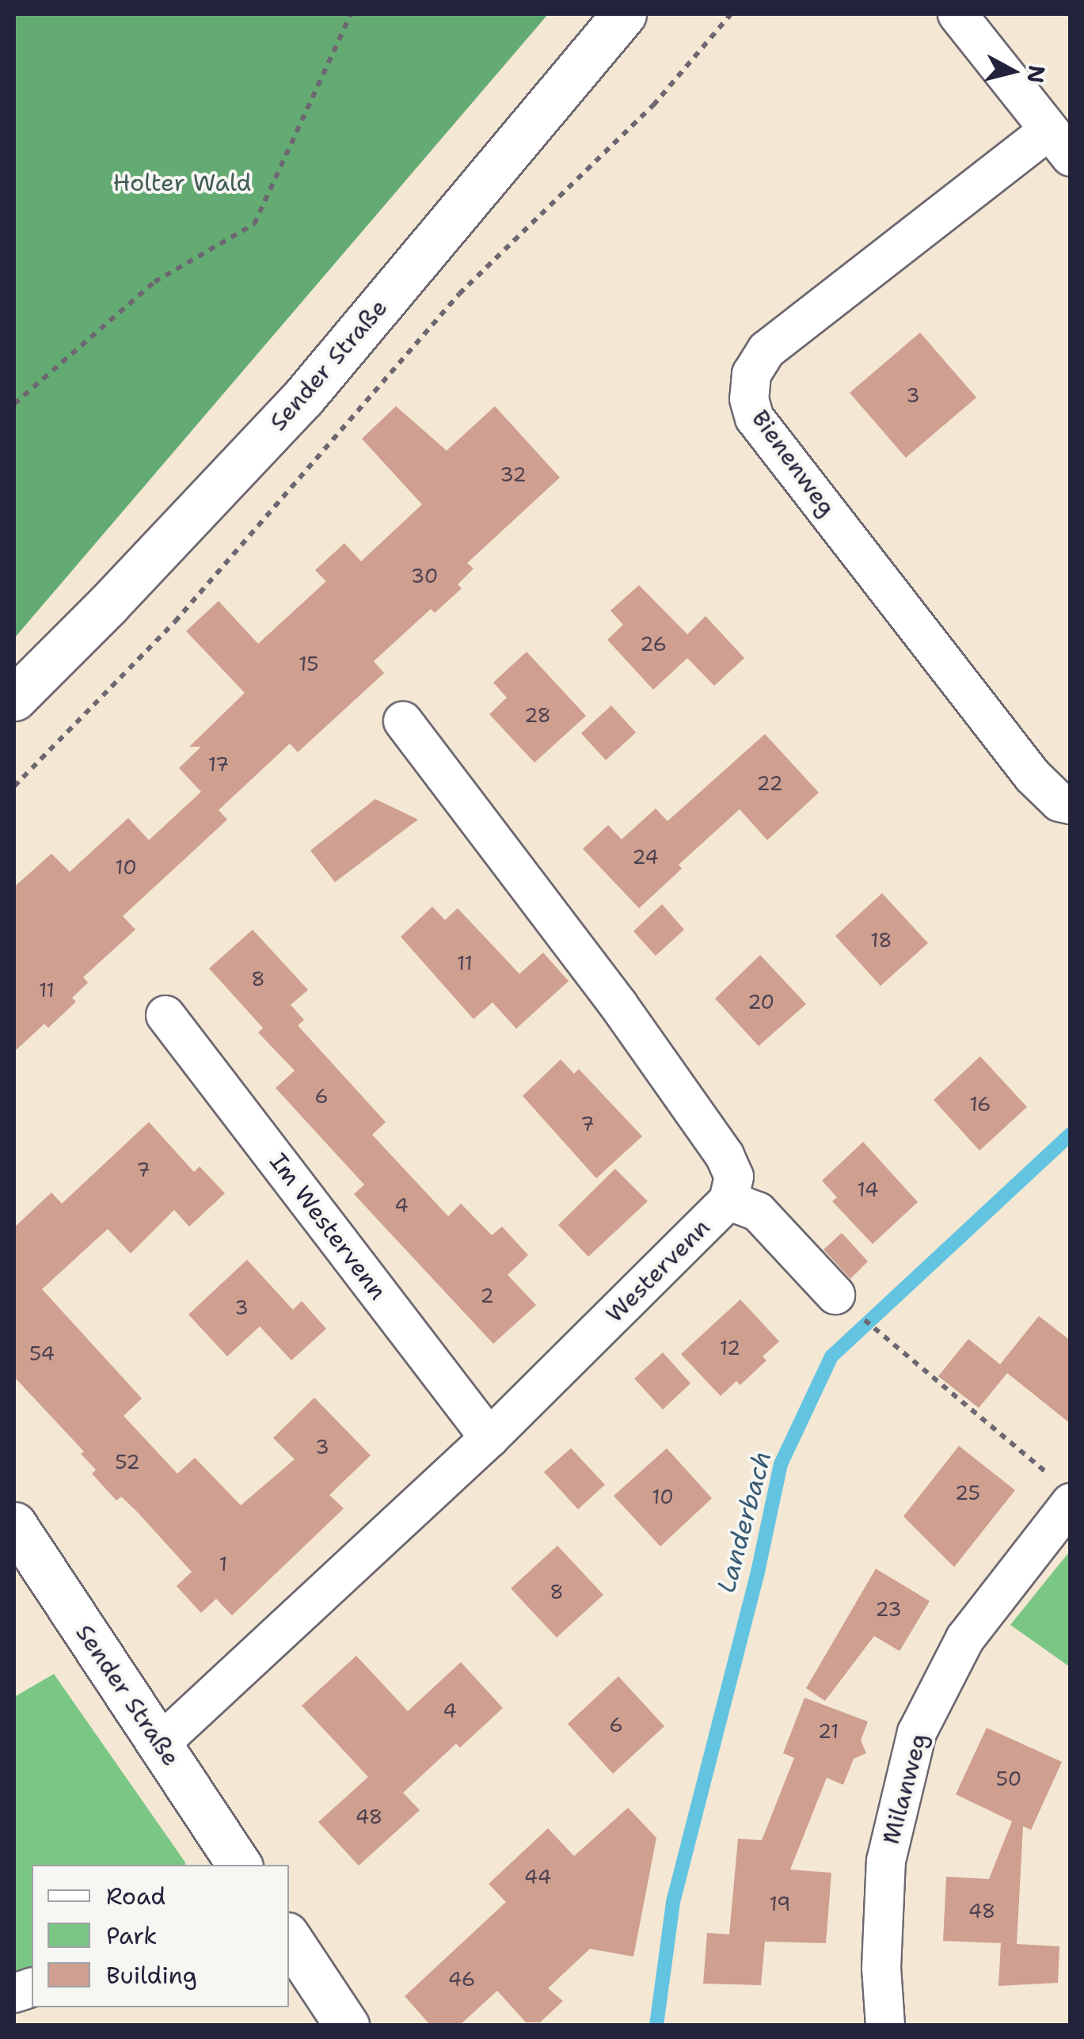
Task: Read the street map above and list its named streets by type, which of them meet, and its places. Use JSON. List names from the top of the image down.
{
  "streets": {
    "main road": ["Sender Straße"],
    "street": [
      "Bienenweg",
      "Im Westervenn",
      "Westervenn",
      "Milanweg"
    ]
  },
  "crossings": [
    ["Sender Straße", "Westervenn"],
    ["Im Westervenn", "Westervenn"]
  ],
  "water": ["Landerbach"],
  "parks": ["Holter Wald"],
  "house_numbers": [
    "3",
    "32",
    "30",
    "26",
    "15",
    "28",
    "17",
    "22",
    "24",
    "10",
    "18",
    "11",
    "8",
    "11",
    "20",
    "6",
    "16",
    "7",
    "7",
    "14",
    "4",
    "2",
    "3",
    "12",
    "54",
    "3",
    "52",
    "25",
    "10",
    "1",
    "8",
    "23",
    "4",
    "6",
    "21",
    "50",
    "48",
    "44",
    "19",
    "48",
    "46"
  ],
  "legend": ["Road", "Park", "Building"],
  "north": "right"
}
